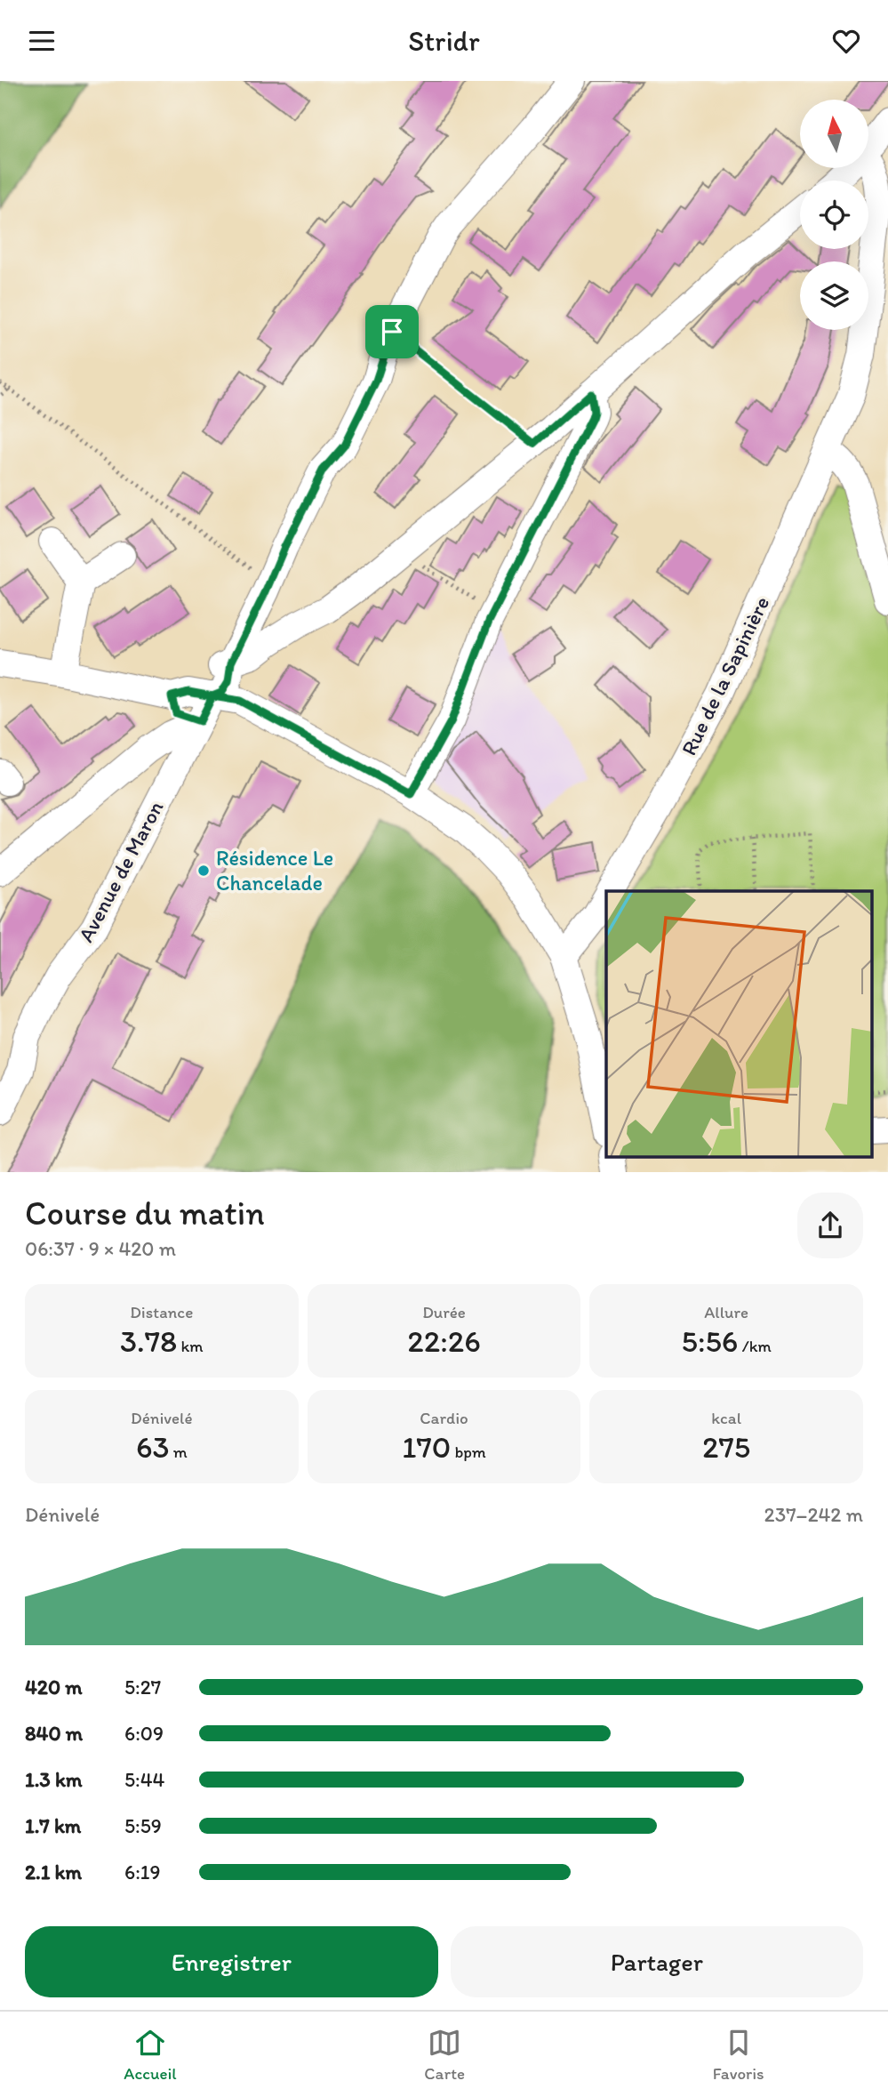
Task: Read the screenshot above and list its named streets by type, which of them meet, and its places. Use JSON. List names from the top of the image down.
{
  "streets": {
    "street": ["Rue de la Sapinière", "Avenue de Maron"]
  },
  "places": ["Résidence Le Chancelade"],
  "north": "top",
  "page": {
    "header": "Stridr",
    "heading": ["Course du matin", "06:37 · 9 × 420 m"],
    "stats": [
      ["Distance", "3.78 km"],
      ["Durée", "22:26"],
      ["Allure", "5:56 /km"],
      ["Dénivelé", "63 m"],
      ["Cardio", "170 bpm"],
      ["kcal", "275"]
    ],
    "chart": ["Dénivelé", "237–242 m"],
    "list": [
      {
        "name": "420 m",
        "note": "5:27"
      },
      {
        "name": "840 m",
        "note": "6:09"
      },
      {
        "name": "1.3 km",
        "note": "5:44"
      },
      {
        "name": "1.7 km",
        "note": "5:59"
      },
      {
        "name": "2.1 km",
        "note": "6:19"
      }
    ],
    "buttons": ["Enregistrer", "Partager"],
    "tabs": ["Accueil", "Carte", "Favoris"]
  }
}
